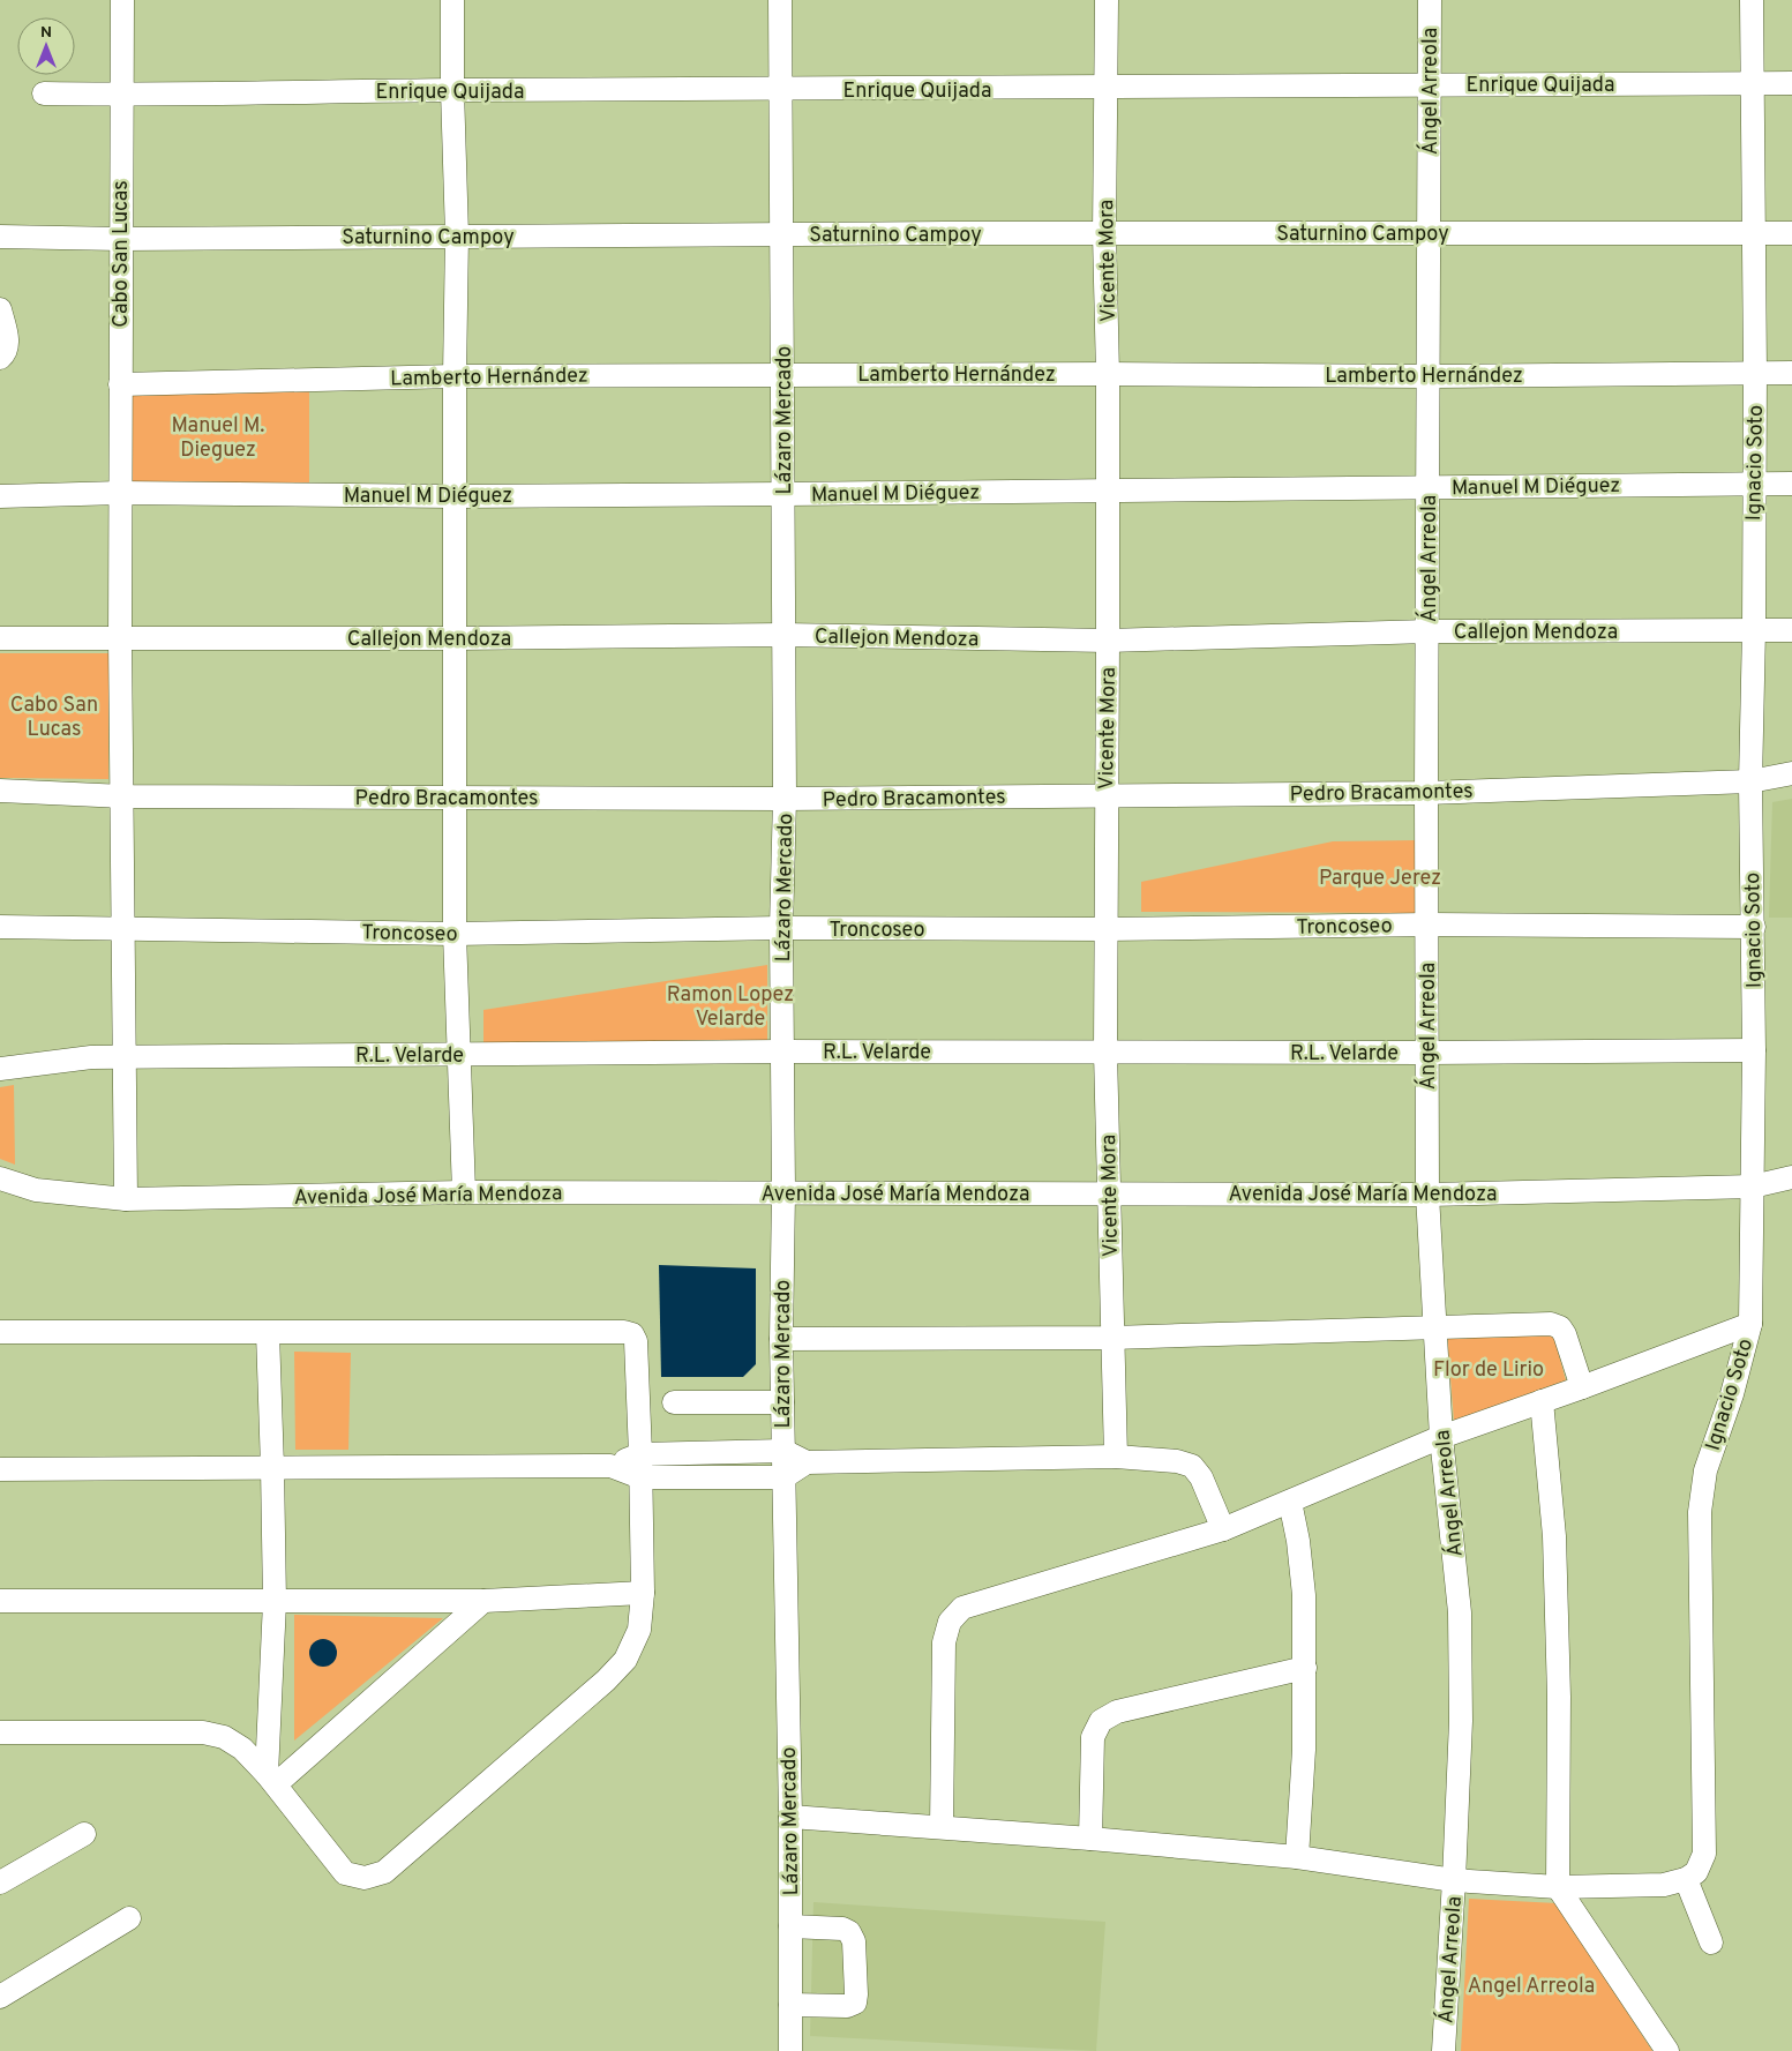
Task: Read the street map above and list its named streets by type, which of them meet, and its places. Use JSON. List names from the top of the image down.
{
  "streets": {
    "street": [
      "Enrique Quijada",
      "Ángel Arreola",
      "Saturnino Campoy",
      "Cabo San Lucas",
      "Vicente Mora",
      "Lamberto Hernández",
      "Lázaro Mercado",
      "Ignacio Soto",
      "Manuel M Diéguez",
      "Callejon Mendoza",
      "Pedro Bracamontes",
      "Troncoseo",
      "R.L. Velarde",
      "Avenida José María Mendoza"
    ]
  },
  "crossings": [
    ["Enrique Quijada", "Ángel Arreola"],
    ["Enrique Quijada", "Cabo San Lucas"],
    ["Enrique Quijada", "Vicente Mora"],
    ["Enrique Quijada", "Lázaro Mercado"],
    ["Enrique Quijada", "Ignacio Soto"],
    ["Ángel Arreola", "Saturnino Campoy"],
    ["Ángel Arreola", "Lamberto Hernández"],
    ["Ángel Arreola", "Manuel M Diéguez"],
    ["Ángel Arreola", "Callejon Mendoza"],
    ["Ángel Arreola", "Pedro Bracamontes"],
    ["Ángel Arreola", "Troncoseo"],
    ["Ángel Arreola", "R.L. Velarde"],
    ["Ángel Arreola", "Avenida José María Mendoza"],
    ["Saturnino Campoy", "Cabo San Lucas"],
    ["Saturnino Campoy", "Vicente Mora"],
    ["Saturnino Campoy", "Lázaro Mercado"],
    ["Saturnino Campoy", "Ignacio Soto"],
    ["Cabo San Lucas", "Lamberto Hernández"],
    ["Cabo San Lucas", "Manuel M Diéguez"],
    ["Cabo San Lucas", "Callejon Mendoza"],
    ["Cabo San Lucas", "Pedro Bracamontes"],
    ["Cabo San Lucas", "Troncoseo"],
    ["Cabo San Lucas", "R.L. Velarde"],
    ["Cabo San Lucas", "Avenida José María Mendoza"],
    ["Vicente Mora", "Lamberto Hernández"],
    ["Vicente Mora", "Manuel M Diéguez"],
    ["Vicente Mora", "Callejon Mendoza"],
    ["Vicente Mora", "Pedro Bracamontes"],
    ["Vicente Mora", "Troncoseo"],
    ["Vicente Mora", "R.L. Velarde"],
    ["Vicente Mora", "Avenida José María Mendoza"],
    ["Lamberto Hernández", "Lázaro Mercado"],
    ["Lamberto Hernández", "Ignacio Soto"],
    ["Lázaro Mercado", "Manuel M Diéguez"],
    ["Lázaro Mercado", "Callejon Mendoza"],
    ["Lázaro Mercado", "Pedro Bracamontes"],
    ["Lázaro Mercado", "Troncoseo"],
    ["Lázaro Mercado", "R.L. Velarde"],
    ["Lázaro Mercado", "Avenida José María Mendoza"],
    ["Ignacio Soto", "Manuel M Diéguez"],
    ["Ignacio Soto", "Callejon Mendoza"],
    ["Ignacio Soto", "Pedro Bracamontes"],
    ["Ignacio Soto", "Troncoseo"],
    ["Ignacio Soto", "R.L. Velarde"],
    ["Ignacio Soto", "Avenida José María Mendoza"]
  ],
  "parks": [
    "Manuel M. Dieguez",
    "Cabo San Lucas",
    "Parque Jerez",
    "Ramon Lopez Velarde",
    "Flor de Lirio",
    "Angel Arreola"
  ],
  "north": "top"
}
